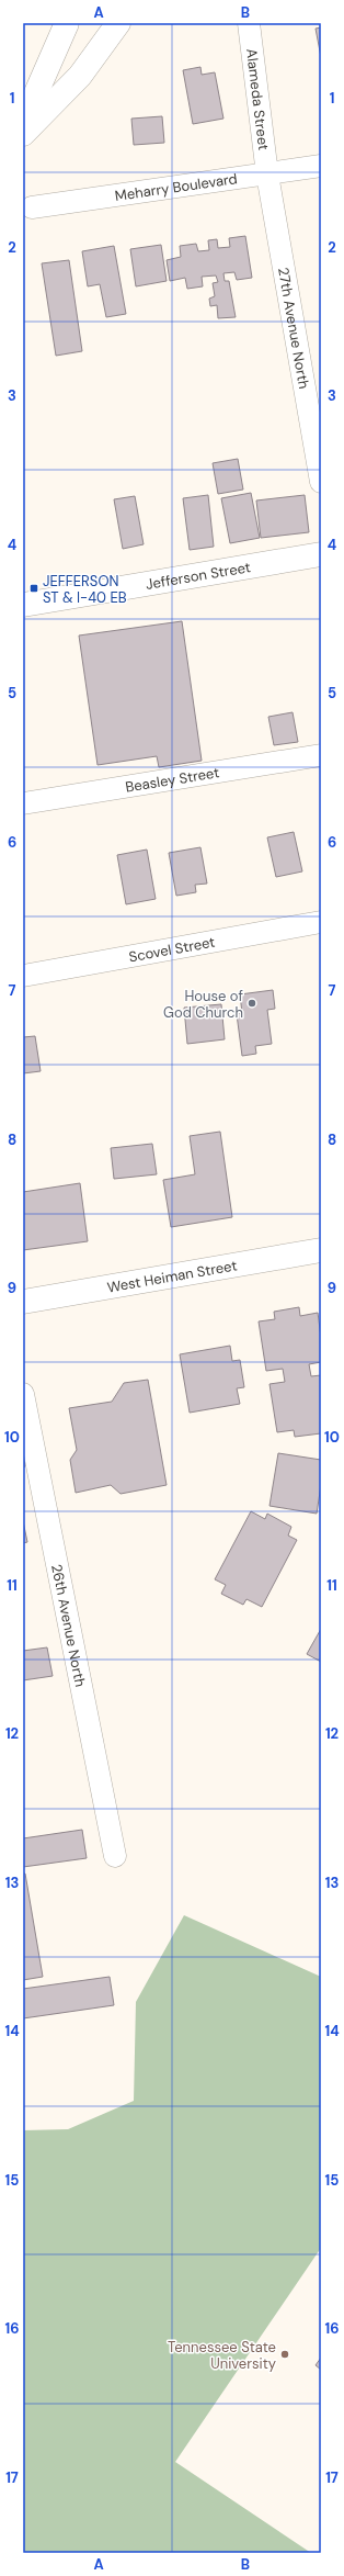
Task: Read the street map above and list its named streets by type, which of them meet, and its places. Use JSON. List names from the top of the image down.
{
  "streets": {
    "main road": ["Jefferson Street", "West Heiman Street"],
    "street": [
      "Alameda Street",
      "Meharry Boulevard",
      "27th Avenue North",
      "Beasley Street",
      "Scovel Street",
      "26th Avenue North"
    ]
  },
  "crossings": [
    ["Alameda Street", "Meharry Boulevard"],
    ["Alameda Street", "27th Avenue North"],
    ["Meharry Boulevard", "27th Avenue North"]
  ],
  "places": {
    "transit": ["JEFFERSON ST & I-40 EB"],
    "other": ["House of God Church", "Tennessee State University"]
  },
  "grid": {
    "columns": ["A", "B"],
    "rows": [
      "1",
      "2",
      "3",
      "4",
      "5",
      "6",
      "7",
      "8",
      "9",
      "10",
      "11",
      "12",
      "13",
      "14",
      "15",
      "16",
      "17"
    ]
  }
}
